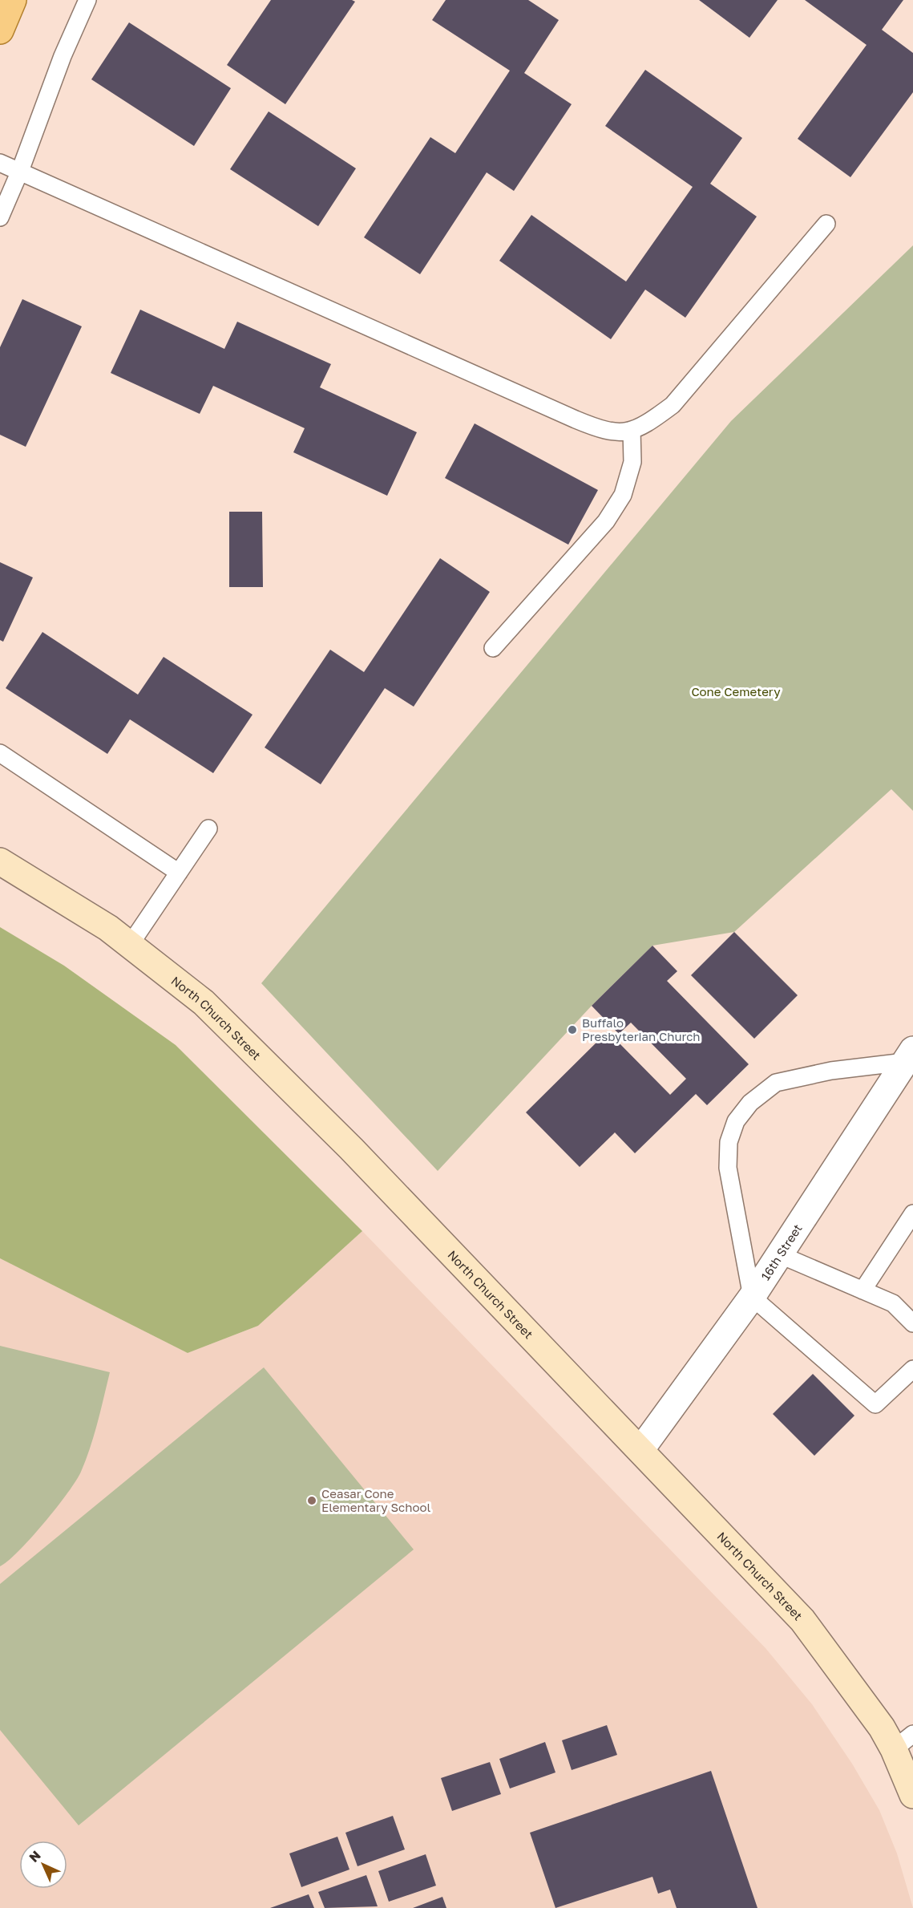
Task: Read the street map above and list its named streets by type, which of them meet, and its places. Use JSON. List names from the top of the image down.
{
  "streets": {
    "main road": ["North Church Street"],
    "street": ["16th Street"]
  },
  "crossings": [
    ["North Church Street", "16th Street"]
  ],
  "parks": ["Cone Cemetery"],
  "places": ["Buffalo Presbyterian Church", "Ceasar Cone Elementary School"],
  "north": "top left"
}
